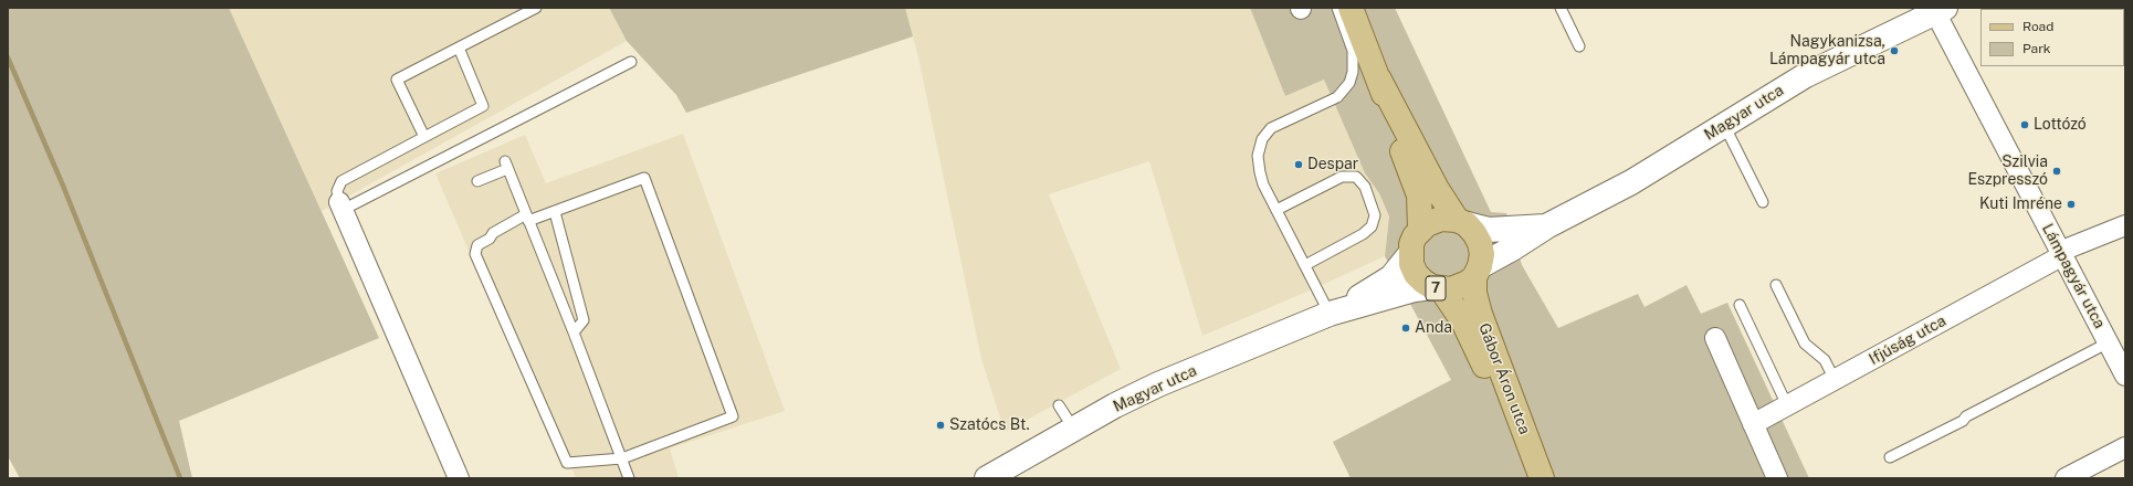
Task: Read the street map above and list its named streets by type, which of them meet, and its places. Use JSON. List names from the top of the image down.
{
  "streets": {
    "main road": ["Magyar utca", "7", "Gábor Áron utca"],
    "street": ["Lámpagyár utca", "Ifjúság utca"]
  },
  "crossings": [
    ["Magyar utca", "Lámpagyár utca"],
    ["Magyar utca", "7"],
    ["Magyar utca", "Gábor Áron utca"],
    ["Lámpagyár utca", "Ifjúság utca"],
    ["7", "Gábor Áron utca"]
  ],
  "places": [
    "Nagykanizsa, Lámpagyár utca",
    "Lottózó",
    "Despar",
    "Szilvia Eszpresszó",
    "Kuti Imréne",
    "Anda",
    "Szatócs Bt."
  ],
  "legend": ["Road", "Park"]
}
